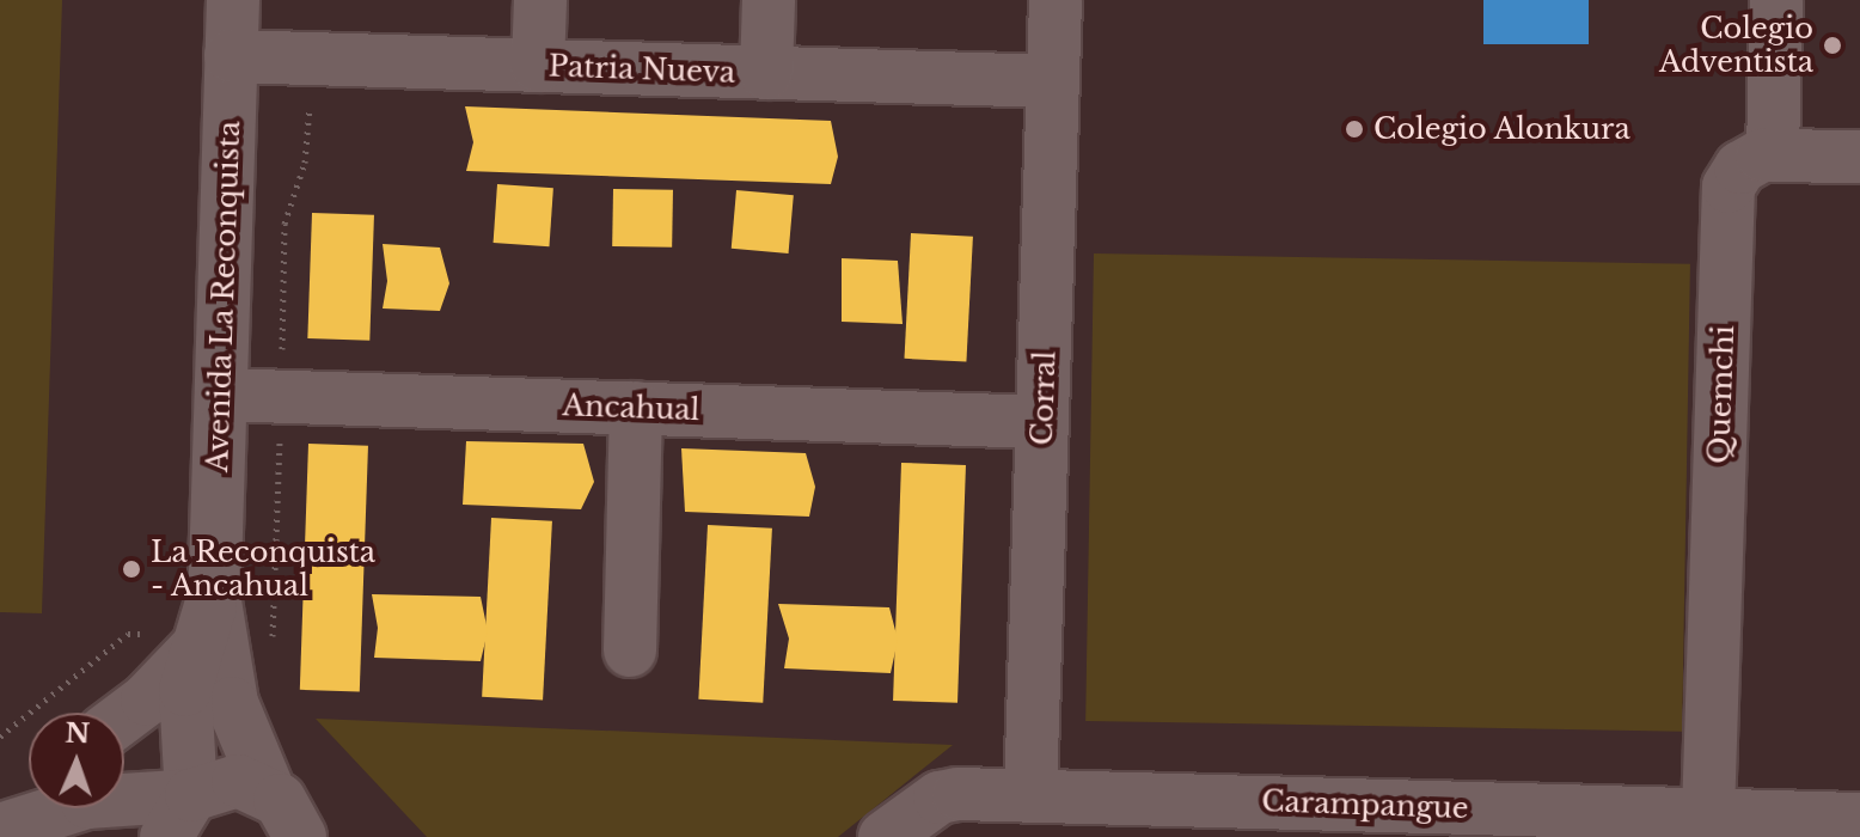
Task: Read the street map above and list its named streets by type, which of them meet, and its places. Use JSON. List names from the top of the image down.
{
  "streets": {
    "street": [
      "Patria Nueva",
      "Avenida La Reconquista",
      "Quemchi",
      "Corral",
      "Ancahual",
      "Carampangue"
    ]
  },
  "crossings": [
    ["Patria Nueva", "Avenida La Reconquista"],
    ["Patria Nueva", "Corral"],
    ["Avenida La Reconquista", "Ancahual"],
    ["Quemchi", "Carampangue"],
    ["Corral", "Ancahual"],
    ["Corral", "Carampangue"]
  ],
  "places": ["Colegio Adventista", "Colegio Alonkura", "La Reconquista - Ancahual"],
  "north": "top"
}
